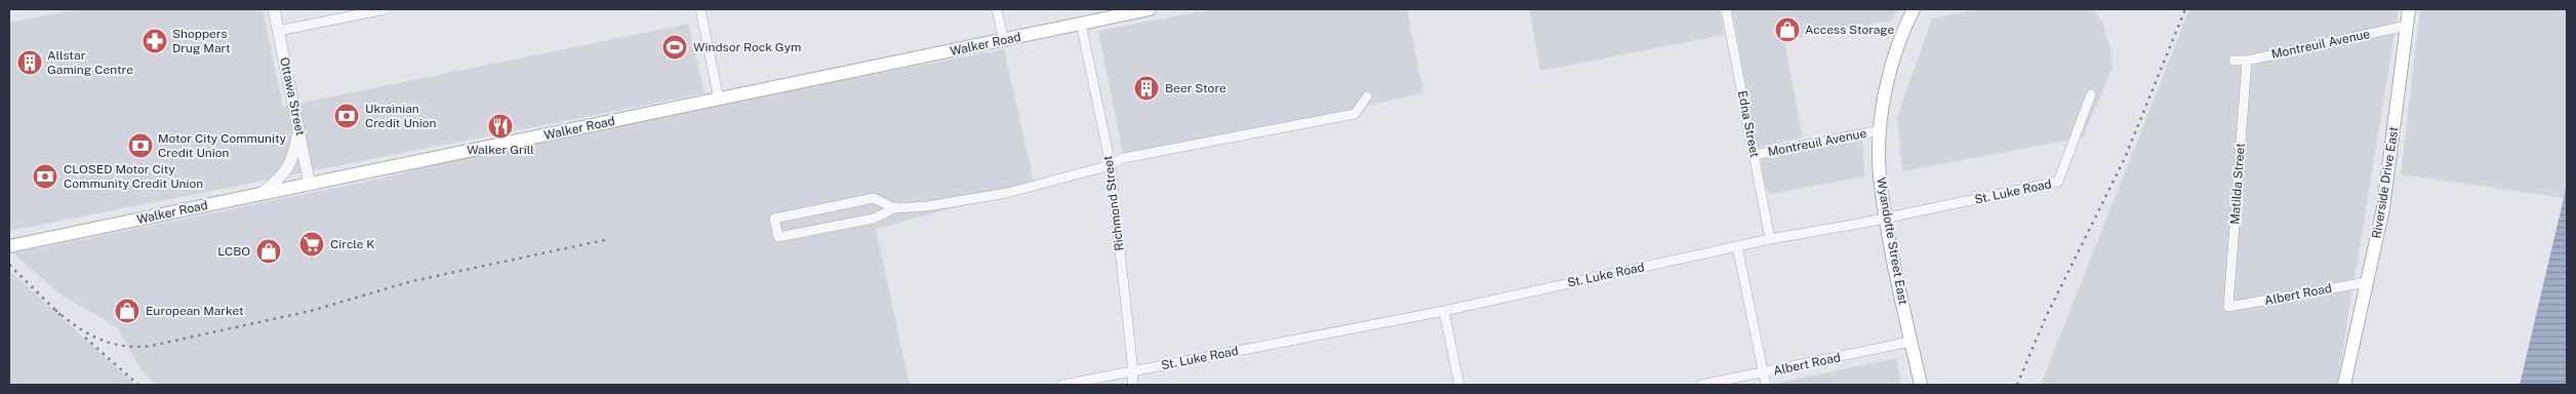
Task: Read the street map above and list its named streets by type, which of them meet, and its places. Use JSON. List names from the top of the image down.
{
  "streets": {
    "main road": ["Walker Road", "Riverside Drive East", "Wyandotte Street East"],
    "street": [
      "Montreuil Avenue",
      "Ottawa Street",
      "Edna Street",
      "Matilda Street",
      "St. Luke Road",
      "Richmond Street",
      "Albert Road"
    ]
  },
  "crossings": [
    ["Walker Road", "Ottawa Street"],
    ["Walker Road", "Richmond Street"],
    ["Montreuil Avenue", "Edna Street"],
    ["Montreuil Avenue", "Riverside Drive East"],
    ["Montreuil Avenue", "Matilda Street"],
    ["Montreuil Avenue", "Wyandotte Street East"],
    ["Edna Street", "St. Luke Road"],
    ["Riverside Drive East", "Albert Road"],
    ["Matilda Street", "Albert Road"],
    ["St. Luke Road", "Richmond Street"],
    ["St. Luke Road", "Wyandotte Street East"],
    ["Wyandotte Street East", "Albert Road"]
  ],
  "places": {
    "shop": ["Access Storage", "LCBO", "European Market"],
    "pharmacy": ["Shoppers Drug Mart"],
    "sports": ["Windsor Rock Gym"],
    "building": ["Allstar Gaming Centre", "Beer Store"],
    "bank": ["Ukrainian Credit Union", "Motor City Community Credit Union", "CLOSED Motor City Community Credit Union"],
    "restaurant": ["Walker Grill"],
    "supermarket": ["Circle K"]
  }
}
